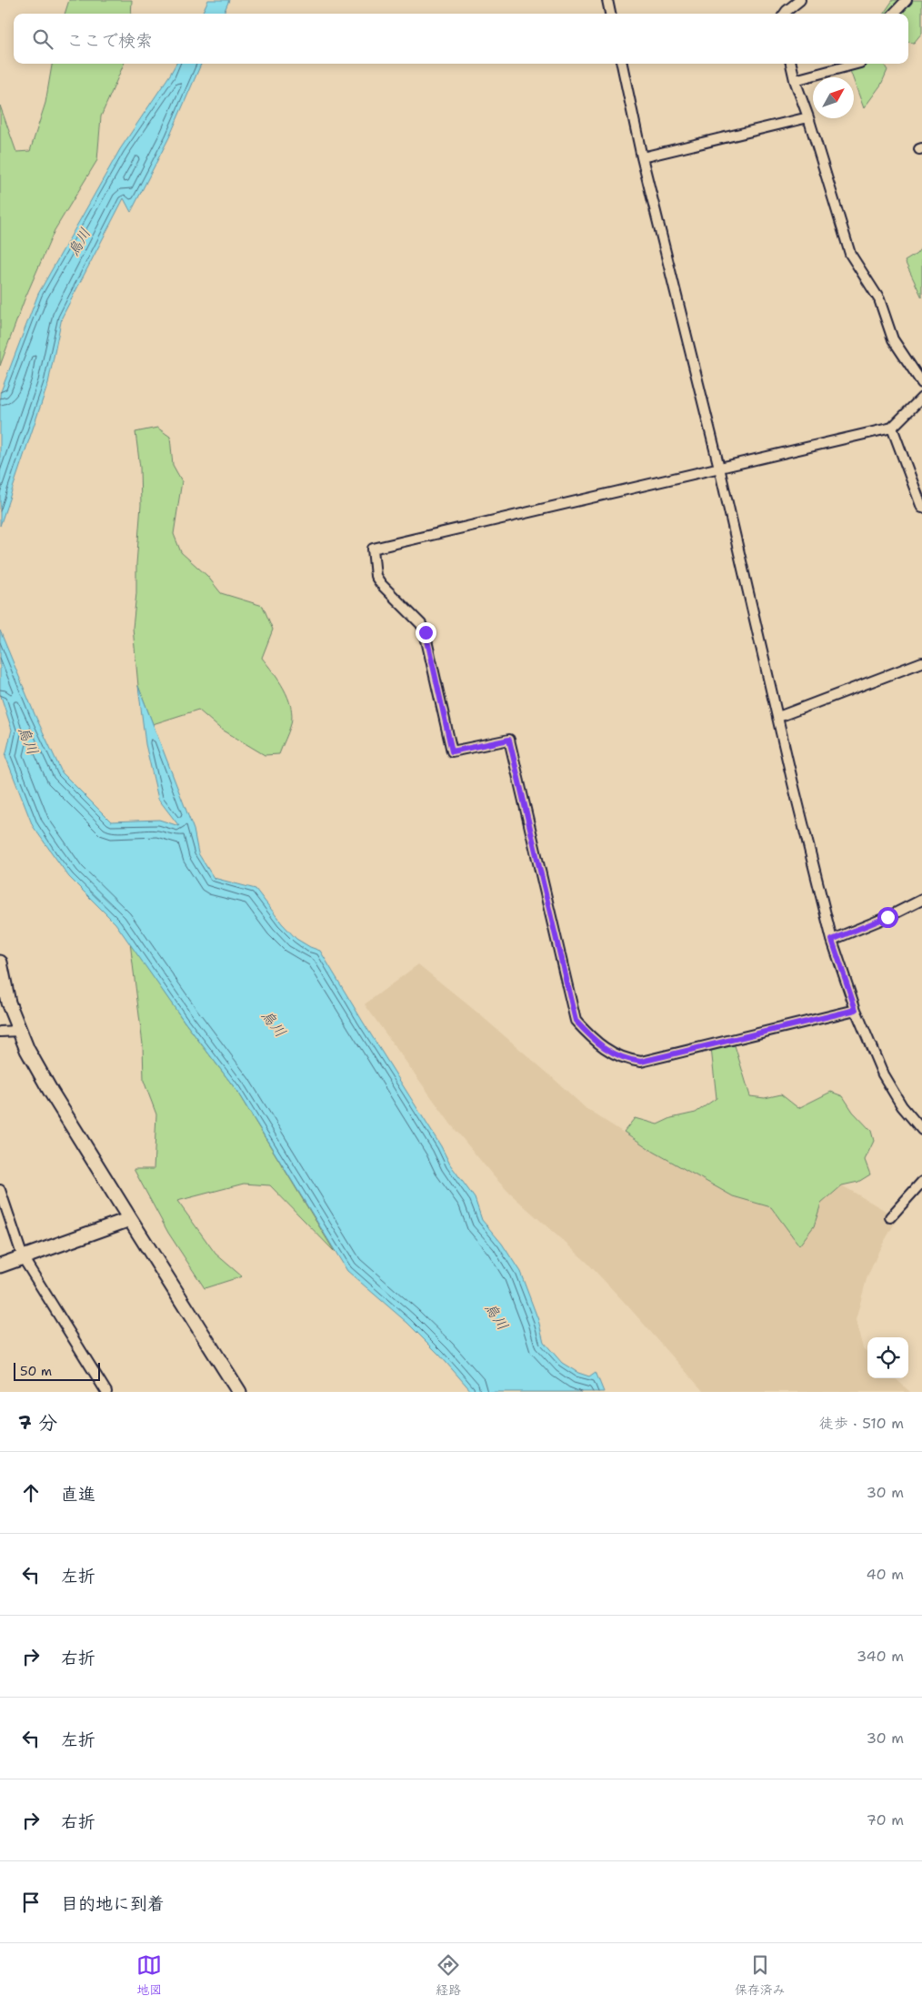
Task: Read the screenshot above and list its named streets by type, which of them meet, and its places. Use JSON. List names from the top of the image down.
{
  "water": ["烏川"],
  "scale_bar": "50 m",
  "north": "top right",
  "page": {
    "search": "ここで検索",
    "scale": "50 m",
    "heading": ["7 分", "徒歩 · 510 m"],
    "list": [
      ["直進", "30 m"],
      ["左折", "40 m"],
      ["右折", "340 m"],
      ["左折", "30 m"],
      ["右折", "70 m"],
      "目的地に到着"
    ],
    "nav": ["地図", "経路", "保存済み"]
  }
}
